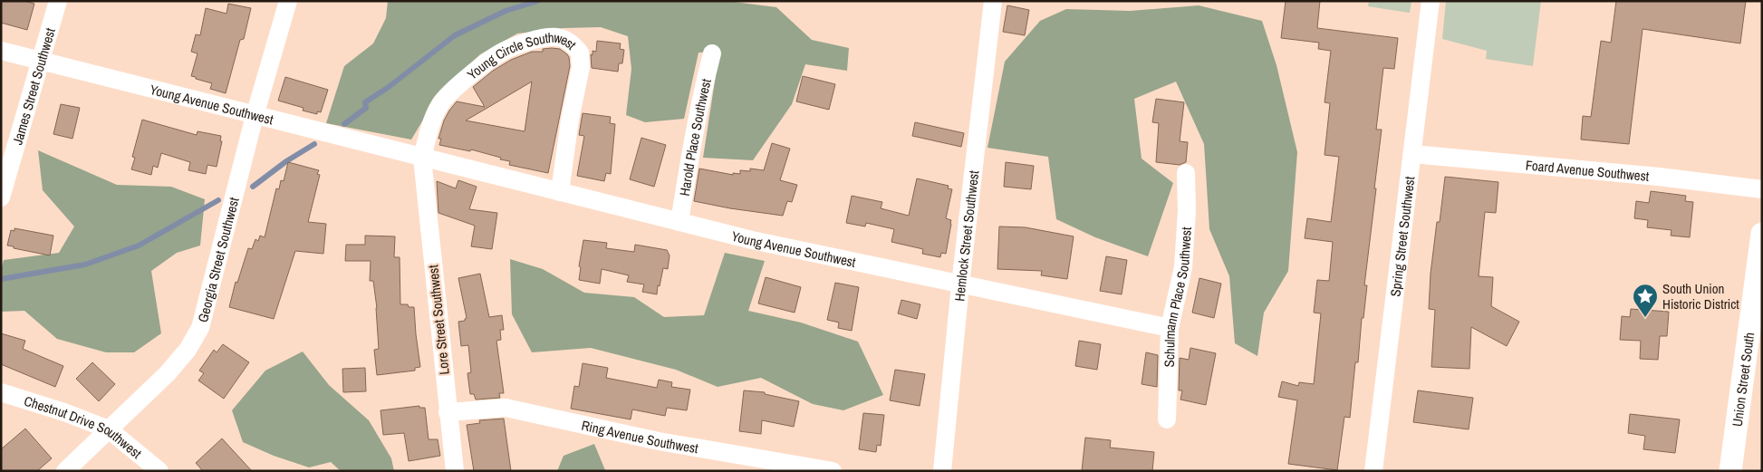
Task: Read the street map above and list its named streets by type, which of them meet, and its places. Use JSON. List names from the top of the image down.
{
  "streets": {
    "main road": ["Union Street South"],
    "street": [
      "Young Circle Southwest",
      "James Street Southwest",
      "Young Avenue Southwest",
      "Harold Place Southwest",
      "Foard Avenue Southwest",
      "Hemlock Street Southwest",
      "Spring Street Southwest",
      "Georgia Street Southwest",
      "Schulmann Place Southwest",
      "Lore Street Southwest",
      "Chestnut Drive Southwest",
      "Ring Avenue Southwest"
    ]
  },
  "crossings": [
    ["Young Circle Southwest", "Young Avenue Southwest"],
    ["Young Circle Southwest", "Lore Street Southwest"],
    ["James Street Southwest", "Young Avenue Southwest"],
    ["Young Avenue Southwest", "Harold Place Southwest"],
    ["Young Avenue Southwest", "Hemlock Street Southwest"],
    ["Young Avenue Southwest", "Georgia Street Southwest"],
    ["Young Avenue Southwest", "Schulmann Place Southwest"],
    ["Young Avenue Southwest", "Lore Street Southwest"],
    ["Foard Avenue Southwest", "Spring Street Southwest"],
    ["Georgia Street Southwest", "Chestnut Drive Southwest"],
    ["Lore Street Southwest", "Ring Avenue Southwest"]
  ],
  "places": {
    "place": ["South Union Historic District"]
  }
}
